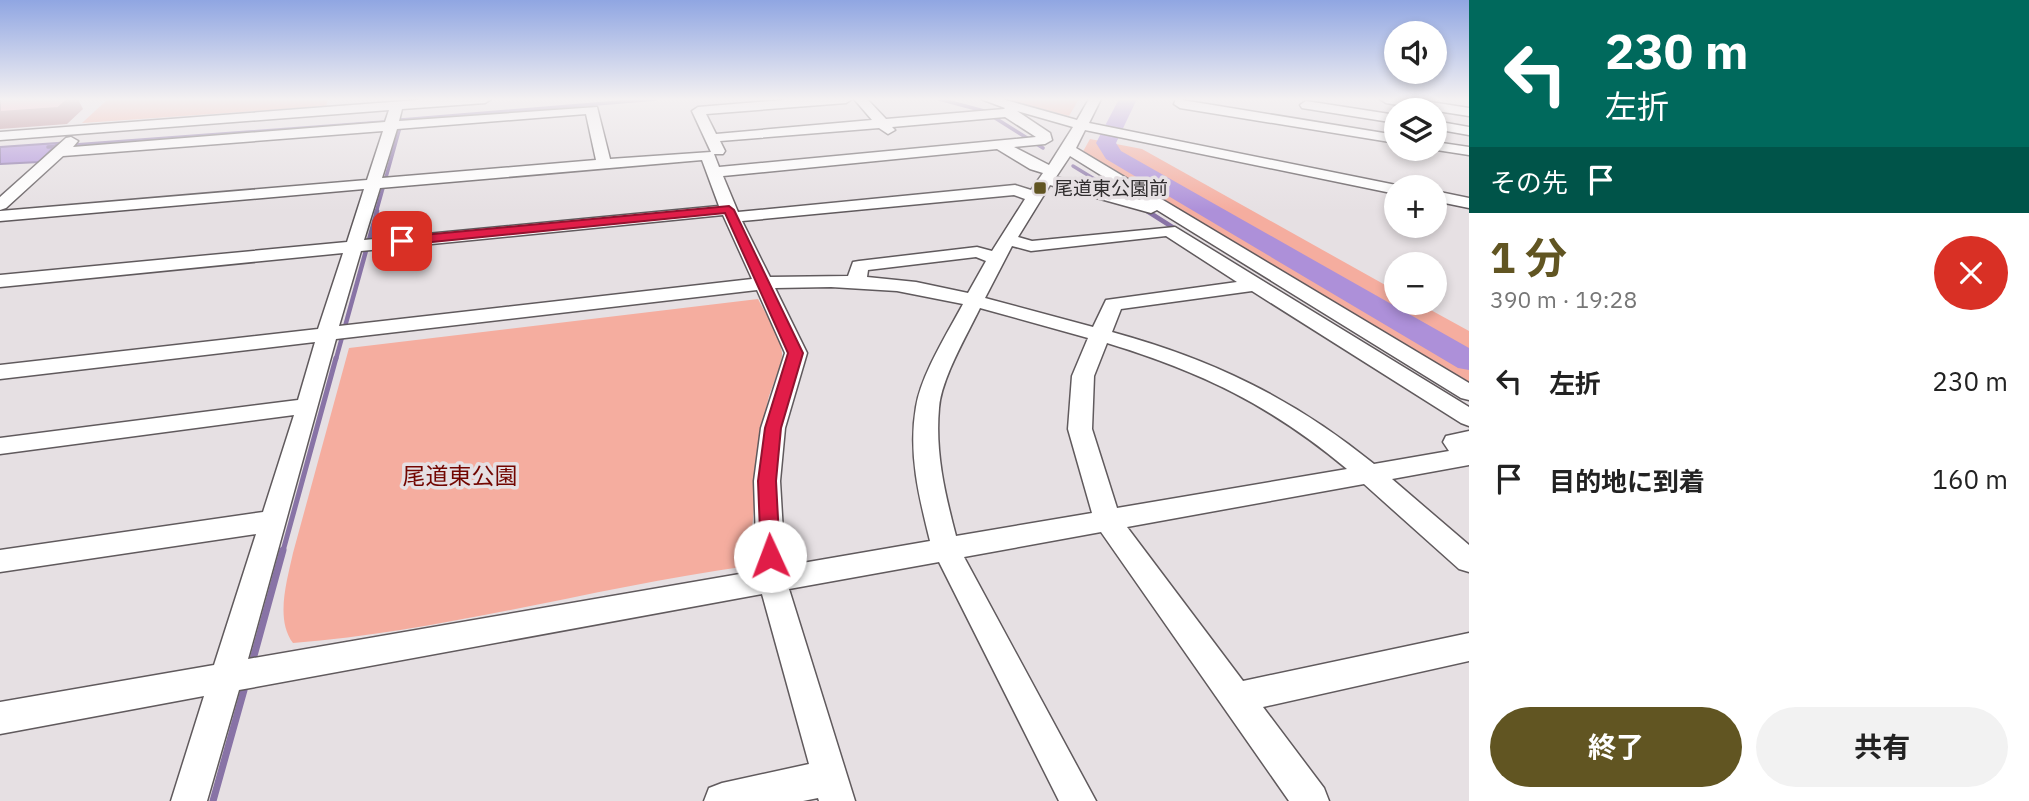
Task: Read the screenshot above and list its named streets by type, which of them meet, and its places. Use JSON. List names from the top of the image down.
{
  "parks": ["尾道東公園"],
  "places": {
    "transit": ["尾道東公園前"]
  },
  "page": {
    "turn": ["230 m", "左折"],
    "map_buttons": ["+", "−"],
    "then": "その先",
    "heading": ["1 分", "390 m · 19:28"],
    "list": [
      {
        "name": "左折",
        "value": "230 m"
      },
      {
        "name": "目的地に到着",
        "value": "160 m"
      }
    ],
    "buttons": ["終了", "共有"]
  }
}
